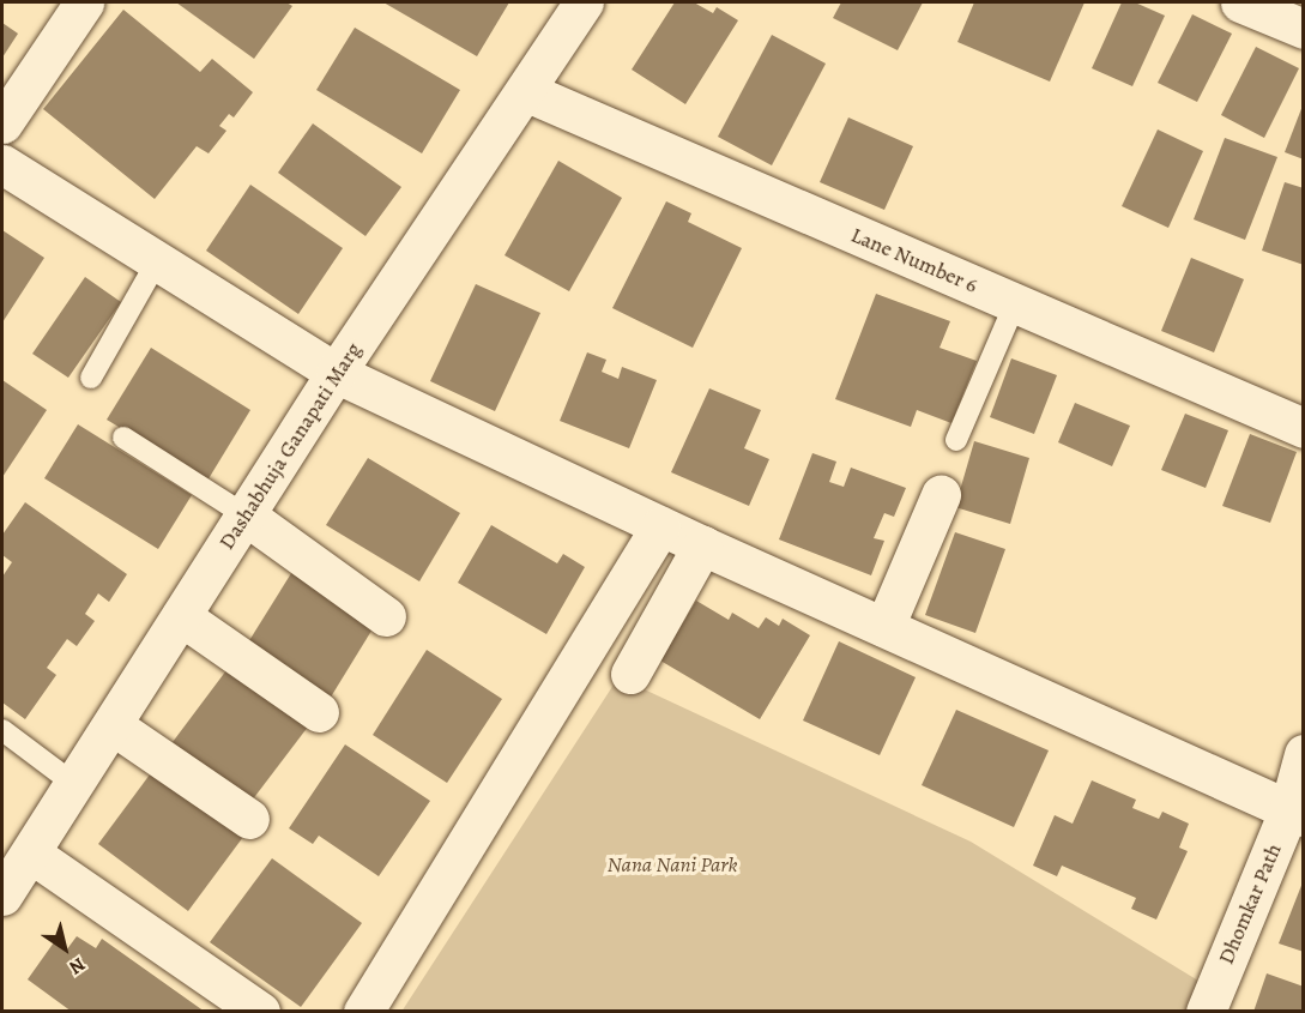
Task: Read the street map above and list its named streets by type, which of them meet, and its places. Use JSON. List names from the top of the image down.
{
  "streets": {
    "street": ["Lane Number 6", "Dashabhuja Ganapati Marg", "Dhomkar Path"]
  },
  "crossings": [
    ["Lane Number 6", "Dashabhuja Ganapati Marg"]
  ],
  "parks": ["Nana Nani Park"],
  "north": "bottom right"
}
